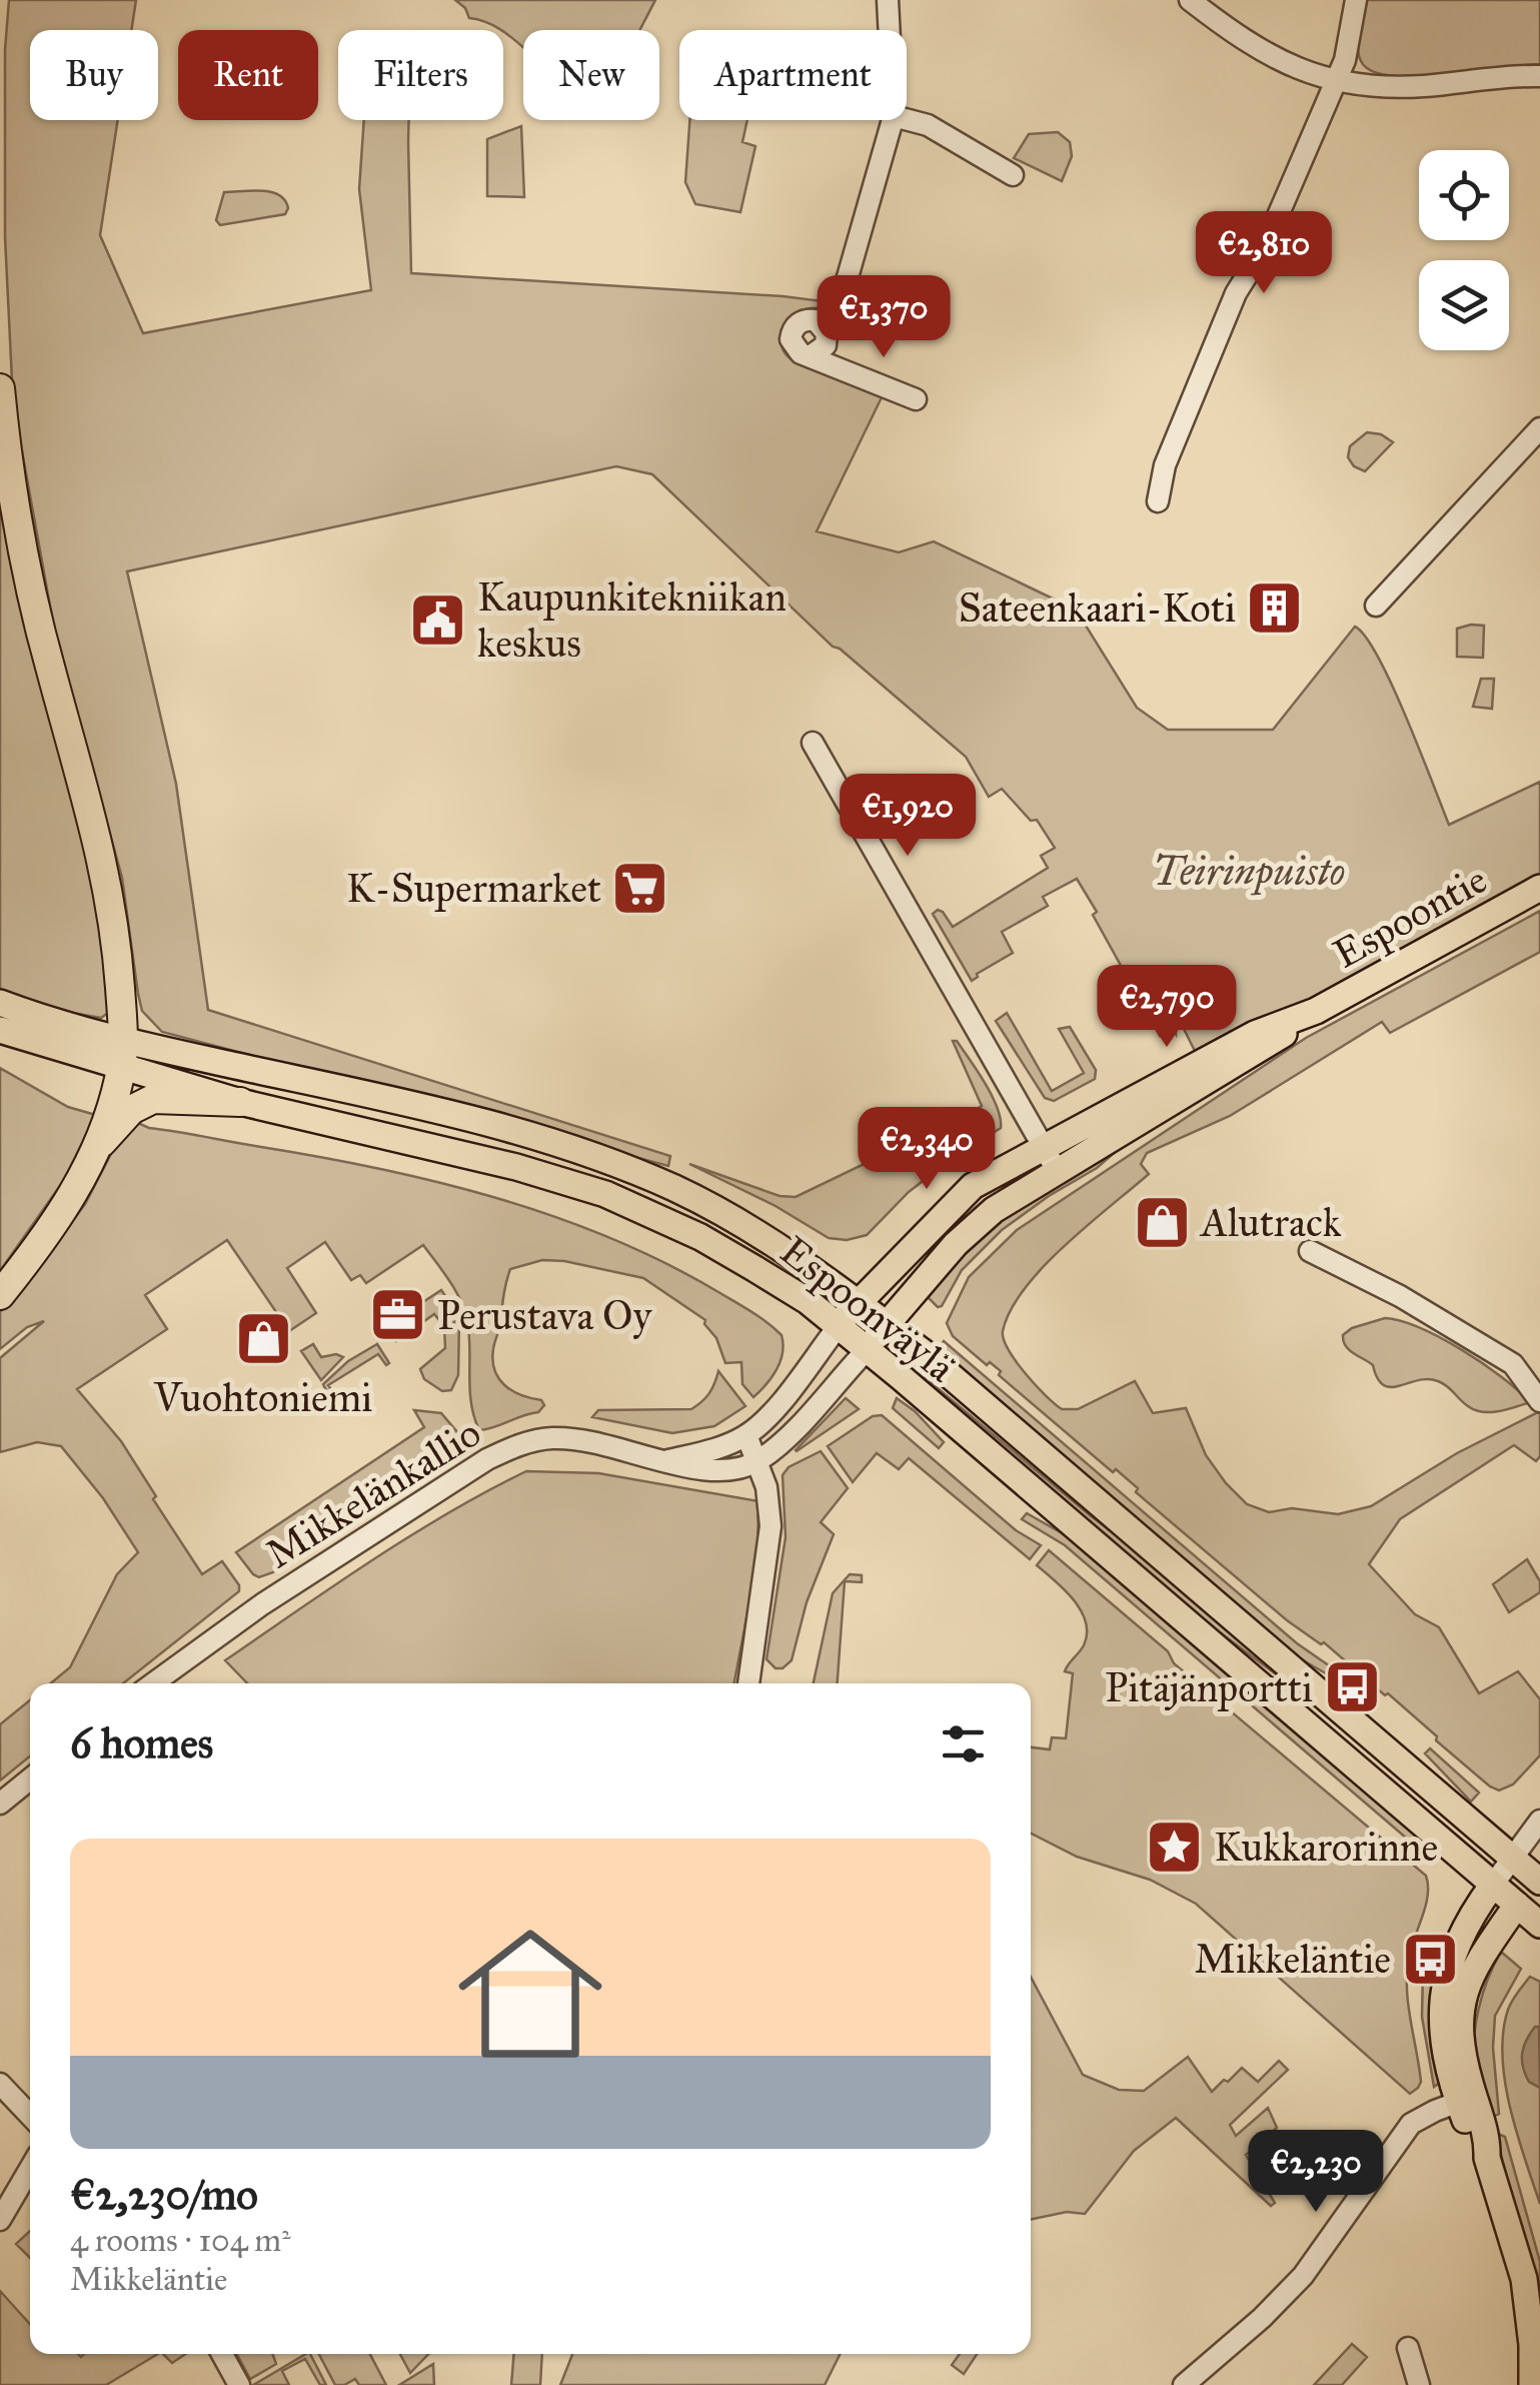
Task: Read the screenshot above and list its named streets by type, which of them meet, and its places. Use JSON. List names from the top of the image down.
{
  "streets": {
    "main road": ["Espoontie", "Espoonväylä"],
    "street": ["Mikkelänkallio"]
  },
  "crossings": [
    ["Espoontie", "Espoonväylä"],
    ["Espoontie", "Mikkelänkallio"],
    ["Espoonväylä", "Mikkelänkallio"]
  ],
  "parks": ["Teirinpuisto"],
  "places": {
    "building": ["Sateenkaari-Koti"],
    "public building": ["Kaupunkitekniikan keskus"],
    "supermarket": ["K-Supermarket"],
    "shop": ["Alutrack", "Vuohtoniemi"],
    "office": ["Perustava Oy"],
    "bus stop": ["Pitäjänportti", "Mikkeläntie"],
    "place": ["Kukkarorinne"]
  },
  "page": {
    "chip": [
      "Buy",
      "Rent",
      "Filters",
      "New",
      "Apartment"
    ],
    "price": [
      "€2,810",
      "€1,370",
      "€1,920",
      "€2,790",
      "€2,340",
      "€2,230"
    ],
    "heading": "6 homes",
    "list": [
      {
        "name": "€2,230/mo",
        "note": "4 rooms · 104 m² · Mikkeläntie"
      }
    ]
  }
}
